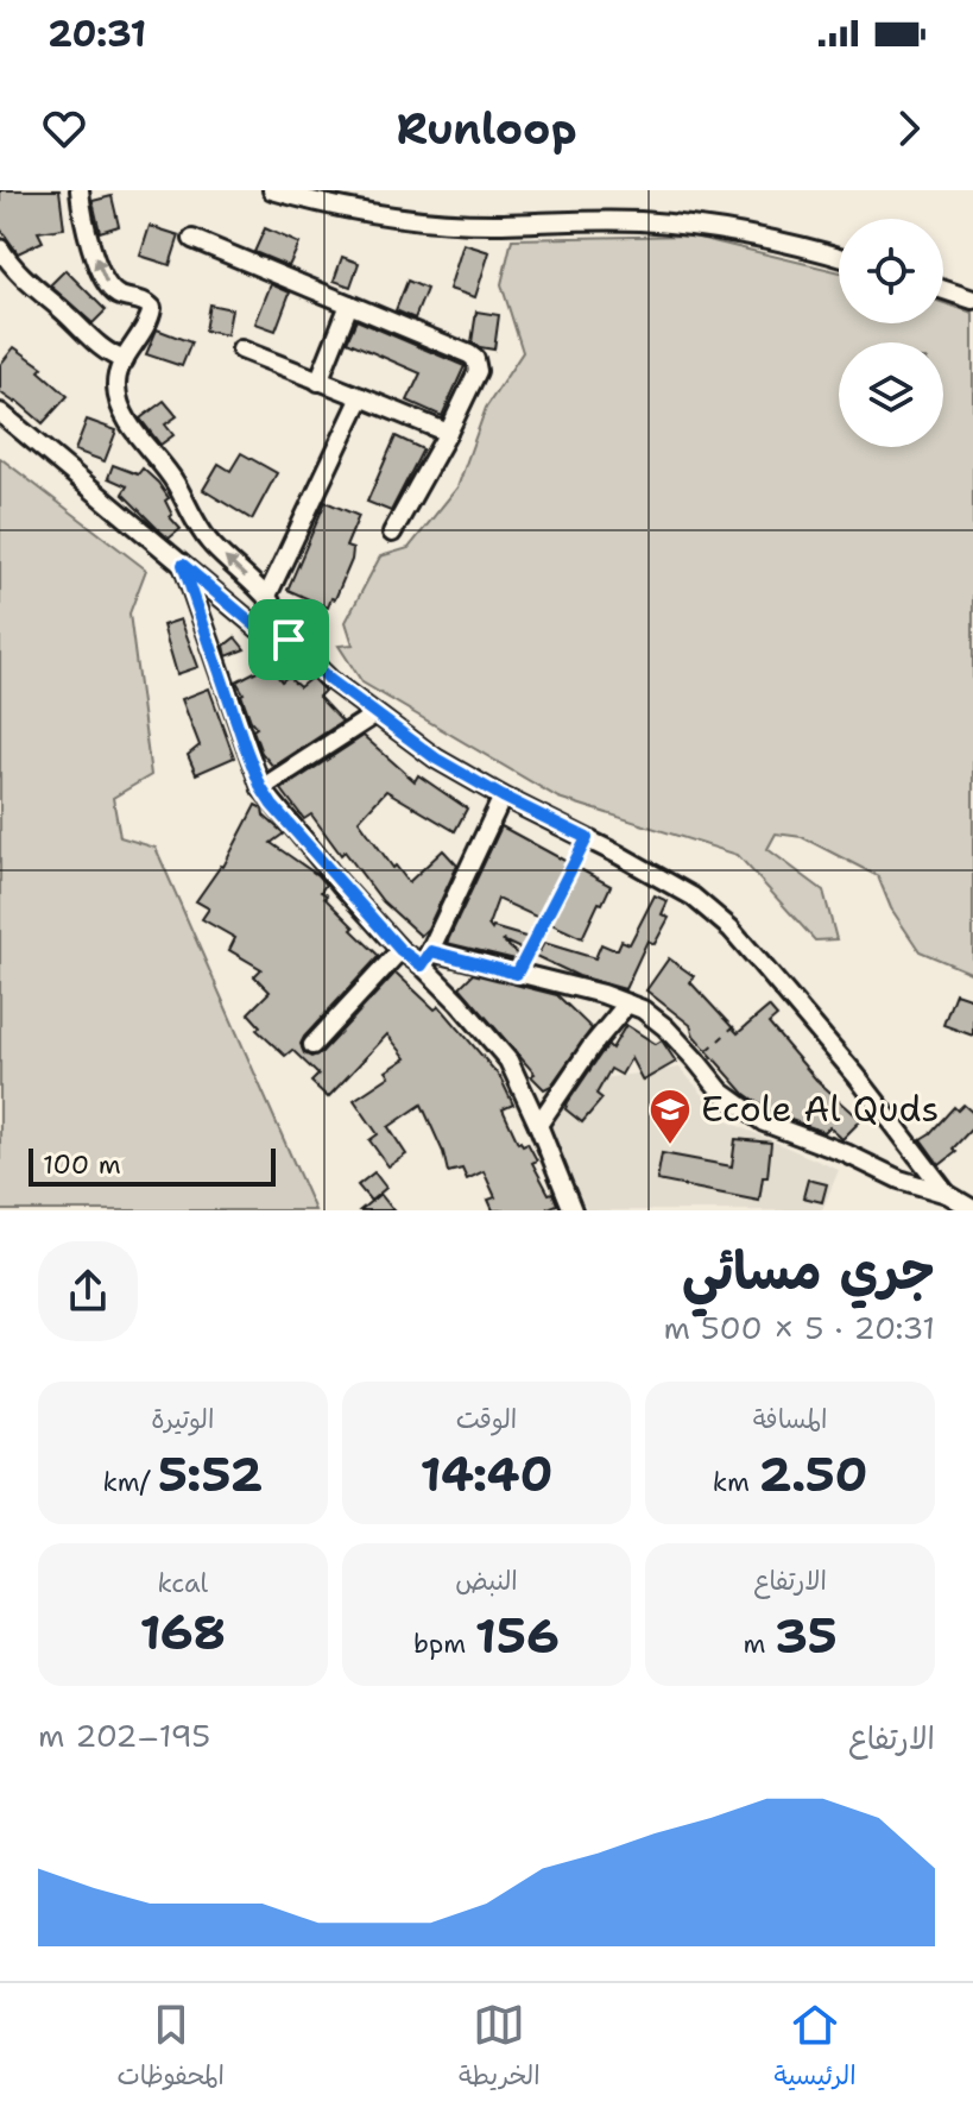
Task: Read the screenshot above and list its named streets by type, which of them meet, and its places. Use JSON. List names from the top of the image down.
{
  "places": {
    "school or university": ["Ecole Al Quds"]
  },
  "scale_bar": "100 m",
  "page": {
    "status": "20:31",
    "header": "Runloop",
    "scale": "100 m",
    "heading": ["جري مسائي", "20:31 · 5 × 500 m"],
    "stats": [
      ["المسافة", "2.50 km"],
      ["الوقت", "14:40"],
      ["الوتيرة", "5:52 /km"],
      ["الارتفاع", "35 m"],
      ["النبض", "156 bpm"],
      ["kcal", "168"]
    ],
    "chart": ["الارتفاع", "195–202 m"],
    "tabs": ["الرئيسية", "الخريطة", "المحفوظات"]
  }
}
